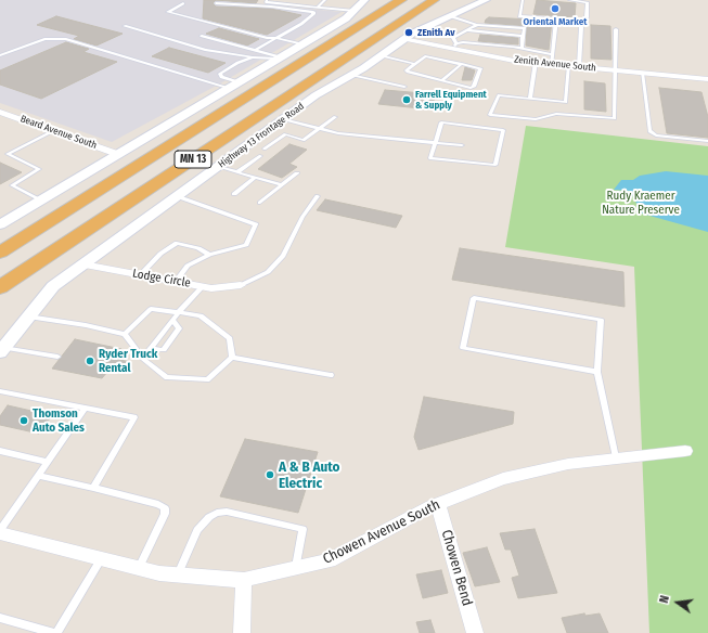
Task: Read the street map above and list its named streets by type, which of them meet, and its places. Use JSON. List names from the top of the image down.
{
  "streets": {
    "highway": ["MN 13"],
    "street": [
      "Zenith Avenue South",
      "Beard Avenue South",
      "Highway 13 Frontage Road",
      "Lodge Circle",
      "Chowen Avenue South",
      "Chowen Bend"
    ]
  },
  "crossings": [
    ["Zenith Avenue South", "Highway 13 Frontage Road"],
    ["Highway 13 Frontage Road", "Lodge Circle"],
    ["Chowen Avenue South", "Chowen Bend"]
  ],
  "parks": ["Rudy Kraemer Nature Preserve"],
  "places": [
    "Oriental Market",
    "ZEnith Av",
    "Farrell Equipment & Supply",
    "Ryder Truck Rental",
    "Thomson Auto Sales",
    "A & B Auto Electric"
  ],
  "north": "left"
}
